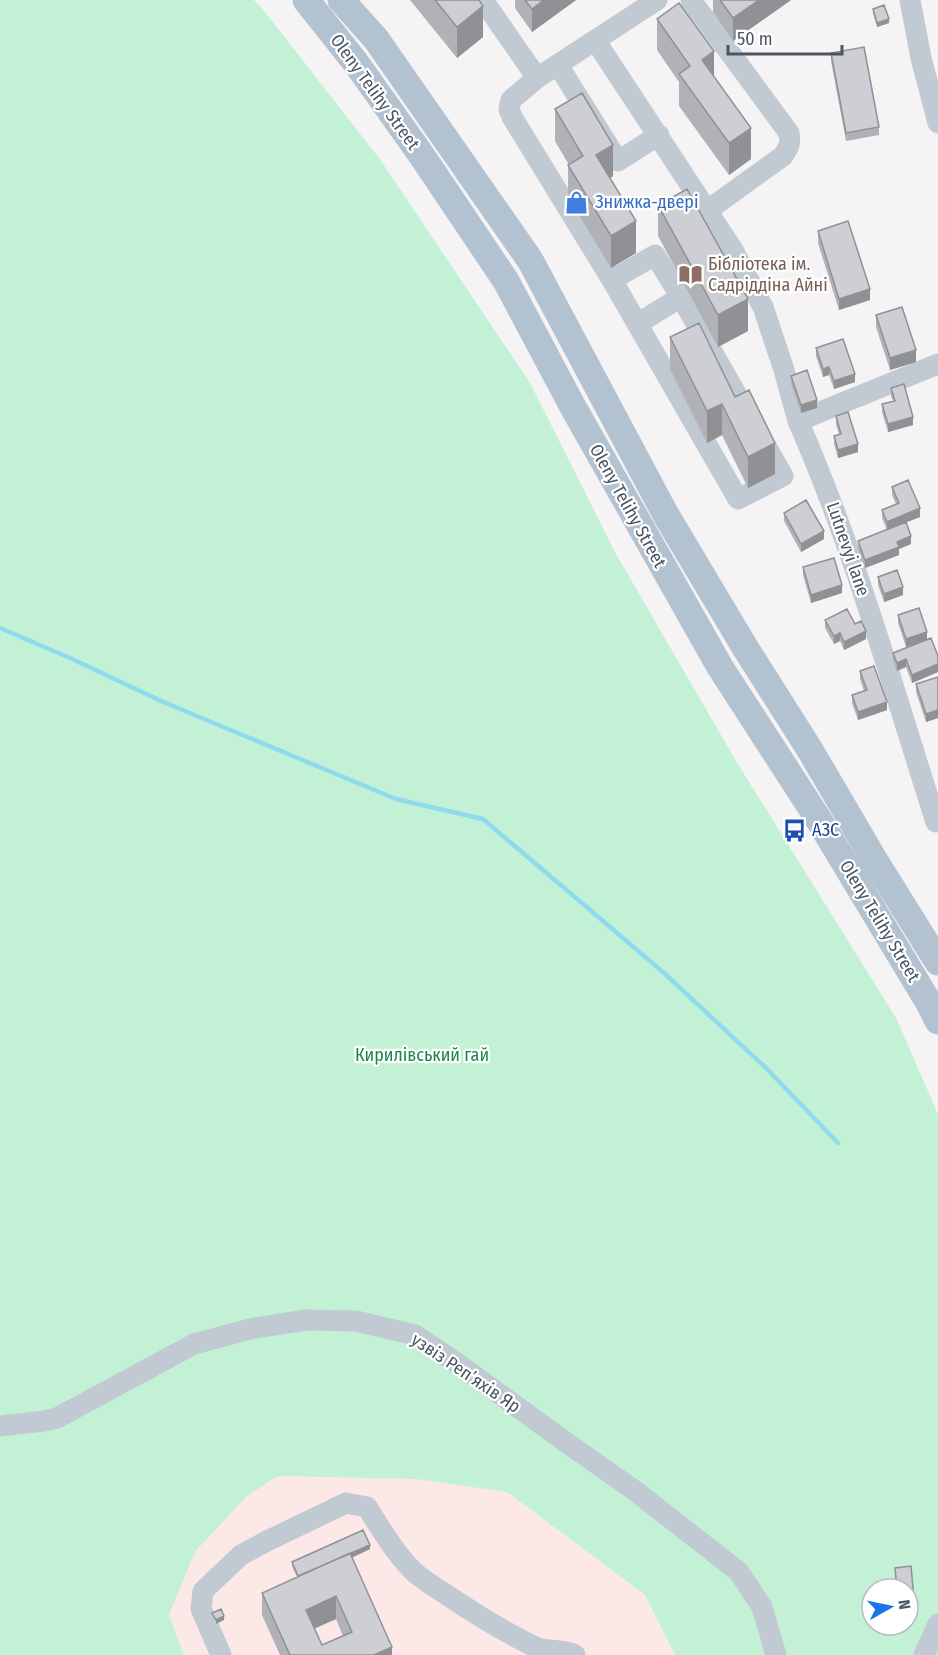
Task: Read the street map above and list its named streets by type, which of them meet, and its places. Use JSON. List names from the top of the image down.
{
  "streets": {
    "main road": ["Oleny Telihy Street"],
    "street": ["Lutnevyi lane", "узвіз Репʼяхів Яр"]
  },
  "parks": ["Кирилівський гай"],
  "places": {
    "shop": ["Знижка-двері"],
    "library": ["Бібліотека ім. Садріддіна Айні"],
    "bus stop": ["АЗС"]
  },
  "scale_bar": "50 m",
  "north": "right"
}
